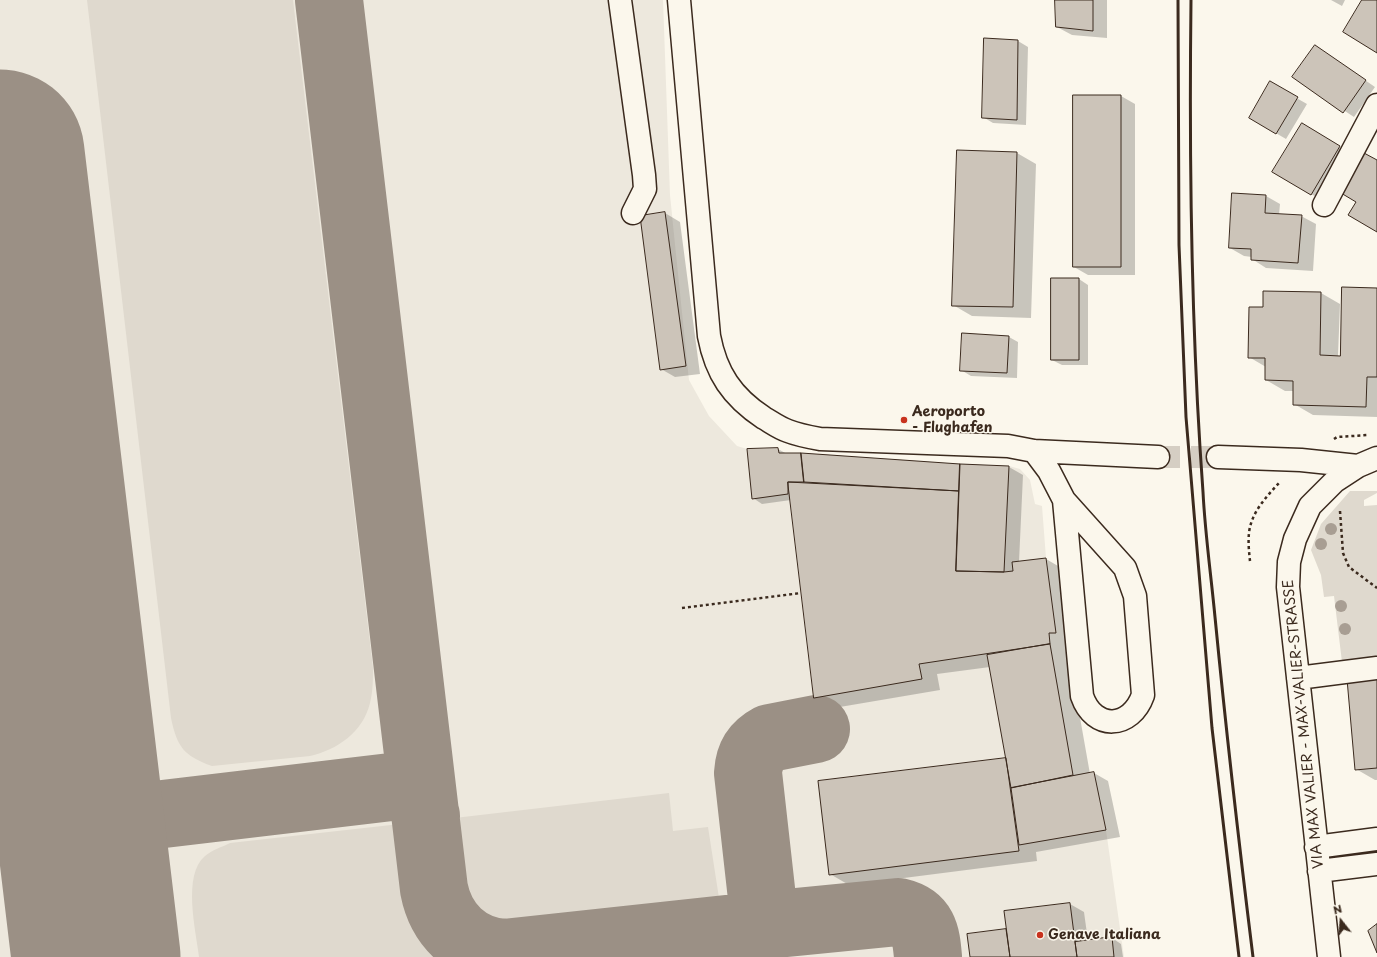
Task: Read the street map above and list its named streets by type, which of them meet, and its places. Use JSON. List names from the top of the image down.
{
  "streets": {
    "street": ["VIA MAX VALIER - MAX-VALIER-STRASSE"]
  },
  "places": ["Aeroporto - Flughafen", "Genave Italiana"],
  "north": "top"
}
